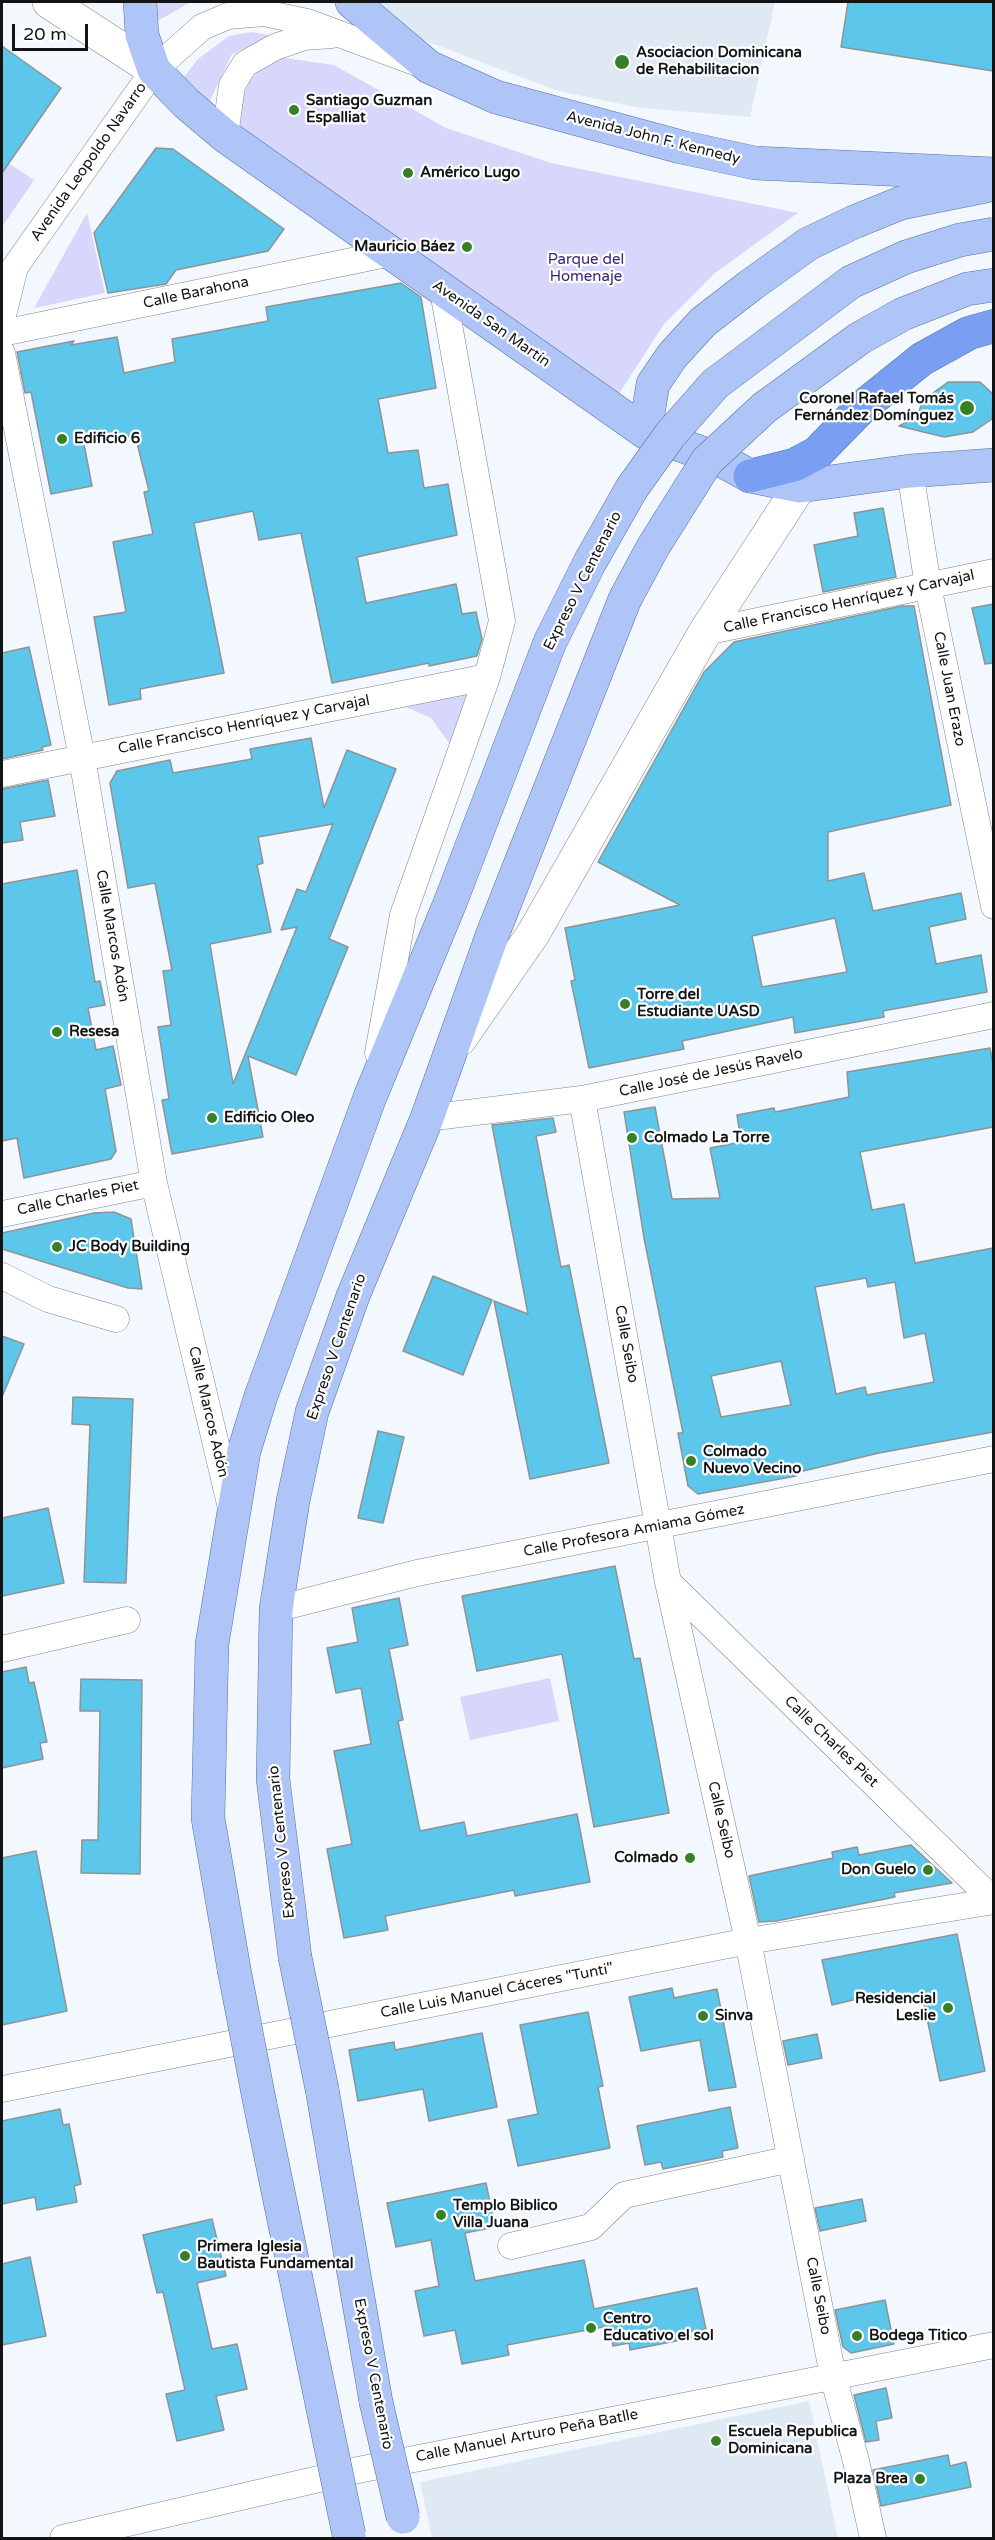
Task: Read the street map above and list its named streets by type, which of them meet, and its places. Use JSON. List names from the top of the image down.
{
  "streets": {
    "main road": [
      "Avenida John F. Kennedy",
      "Avenida Leopoldo Navarro",
      "Avenida San Martín",
      "Expreso V Centenario"
    ],
    "street": [
      "Calle Barahona",
      "Calle Francisco Henríquez y Carvajal",
      "Calle Juan Erazo",
      "Calle Marcos Adón",
      "Calle José de Jesús Ravelo",
      "Calle Charles Piet",
      "Calle Seibo",
      "Calle Profesora Amiama Gómez",
      "Calle Luis Manuel Cáceres \"Tunti\"",
      "Calle Manuel Arturo Peña Batlle"
    ]
  },
  "crossings": [
    ["Avenida Leopoldo Navarro", "Avenida San Martín"],
    ["Calle Barahona", "Avenida San Martín"],
    ["Avenida San Martín", "Expreso V Centenario"],
    ["Avenida San Martín", "Calle Juan Erazo"],
    ["Expreso V Centenario", "Calle Francisco Henríquez y Carvajal"],
    ["Expreso V Centenario", "Calle Marcos Adón"],
    ["Expreso V Centenario", "Calle José de Jesús Ravelo"],
    ["Expreso V Centenario", "Calle Profesora Amiama Gómez"],
    ["Calle Francisco Henríquez y Carvajal", "Calle Juan Erazo"],
    ["Calle Francisco Henríquez y Carvajal", "Calle Marcos Adón"],
    ["Calle Marcos Adón", "Calle Charles Piet"],
    ["Calle José de Jesús Ravelo", "Calle Seibo"],
    ["Calle Charles Piet", "Calle Seibo"],
    ["Calle Charles Piet", "Calle Luis Manuel Cáceres \"Tunti\""],
    ["Calle Seibo", "Calle Profesora Amiama Gómez"],
    ["Calle Seibo", "Calle Luis Manuel Cáceres \"Tunti\""],
    ["Calle Seibo", "Calle Manuel Arturo Peña Batlle"]
  ],
  "parks": ["Parque del Homenaje"],
  "places": [
    "Asociacion Dominicana de Rehabilitacion",
    "Santiago Guzman Espalliat",
    "Américo Lugo",
    "Mauricio Báez",
    "Coronel Rafael Tomás Fernández Domínguez",
    "Edificio 6",
    "Torre del Estudiante UASD",
    "Resesa",
    "Edificio Oleo",
    "Colmado La Torre",
    "JC Body Building",
    "Colmado Nuevo Vecino",
    "Colmado",
    "Don Guelo",
    "Residencial Leslie",
    "Sinva",
    "Templo Biblico Villa Juana",
    "Primera Iglesia Bautista Fundamental",
    "Centro Educativo el sol",
    "Bodega Titico",
    "Escuela Republica Dominicana",
    "Plaza Brea"
  ],
  "scale_bar": "20 m"
}
